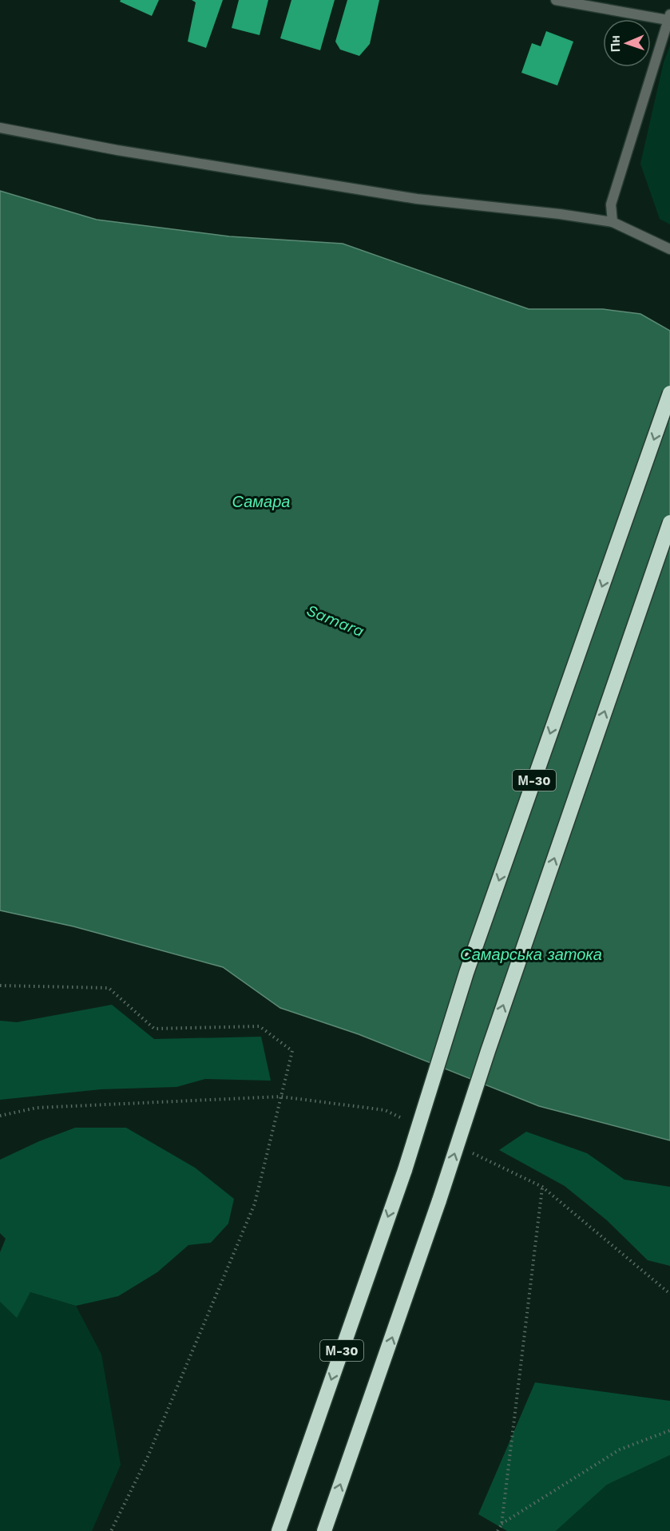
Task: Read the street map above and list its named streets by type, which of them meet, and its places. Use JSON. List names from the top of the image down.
{
  "streets": {
    "highway": ["М-30"]
  },
  "water": ["Самара", "Samara", "Самарська затока"],
  "north": "left"
}
